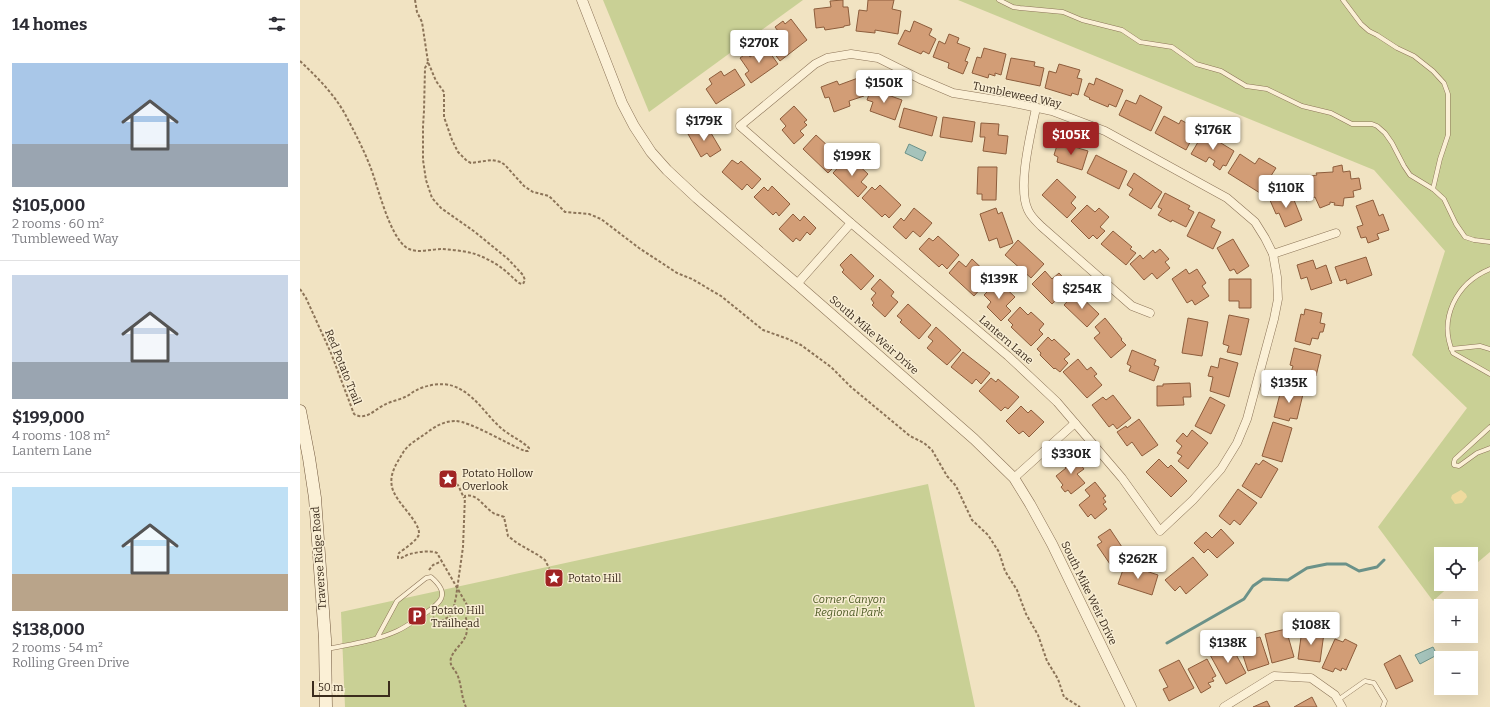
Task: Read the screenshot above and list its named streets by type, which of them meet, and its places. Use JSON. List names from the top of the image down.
{
  "streets": {
    "main road": ["Traverse Ridge Road"],
    "street": ["Tumbleweed Way", "South Mike Weir Drive", "Lantern Lane"],
    "path": ["Red Potato Trail"]
  },
  "crossings": [
    ["Tumbleweed Way", "Lantern Lane"]
  ],
  "parks": ["Corner Canyon Regional Park"],
  "places": {
    "place": ["Potato Hollow Overlook", "Potato Hill"],
    "parking": ["Potato Hill Trailhead"]
  },
  "scale_bar": "50 m",
  "page": {
    "heading": "14 homes",
    "price": [
      "$270K",
      "$150K",
      "$179K",
      "$176K",
      "$105K",
      "$199K",
      "$110K",
      "$139K",
      "$254K",
      "$135K",
      "$330K",
      "$262K",
      "$108K",
      "$138K"
    ],
    "list": [
      {
        "name": "$105,000",
        "note": "2 rooms · 60 m² · Tumbleweed Way"
      },
      {
        "name": "$199,000",
        "note": "4 rooms · 108 m² · Lantern Lane"
      },
      {
        "name": "$138,000",
        "note": "2 rooms · 54 m² · Rolling Green Drive"
      }
    ],
    "map_buttons": ["+", "−"],
    "scale": "50 m"
  }
}
